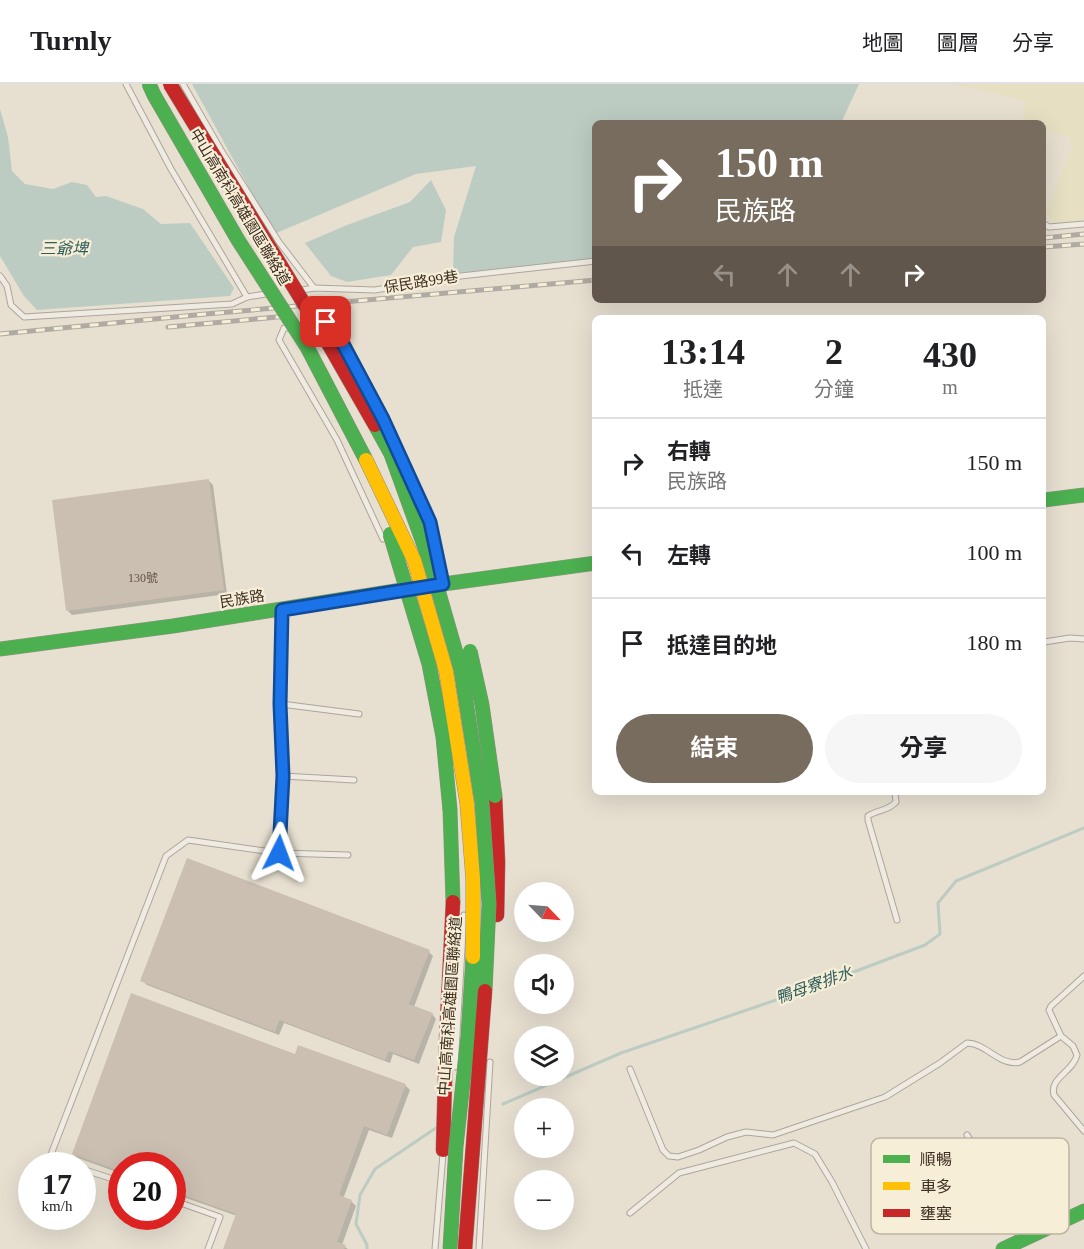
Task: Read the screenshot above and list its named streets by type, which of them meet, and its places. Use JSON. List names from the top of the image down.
{
  "streets": {
    "main road": ["中山高南科高雄園區聯絡道", "民族路"],
    "lane": ["保民路99巷"]
  },
  "water": ["三爺埤", "鴨母寮排水"],
  "house_numbers": ["130號"],
  "legend": ["順暢", "車多", "壅塞"],
  "north": "bottom right",
  "page": {
    "header": "Turnly",
    "nav": ["地圖", "圖層", "分享"],
    "turn": ["150 m", "民族路"],
    "eta": [
      "13:14",
      "抵達",
      "2",
      "分鐘",
      "430",
      "m"
    ],
    "list": [
      {
        "name": "右轉",
        "note": "民族路",
        "value": "150 m"
      },
      {
        "name": "左轉",
        "value": "100 m"
      },
      {
        "name": "抵達目的地",
        "value": "180 m"
      }
    ],
    "buttons": ["結束", "分享"],
    "map_buttons": ["+", "−"],
    "speed": "17 km/h",
    "limit": "20"
  }
}
